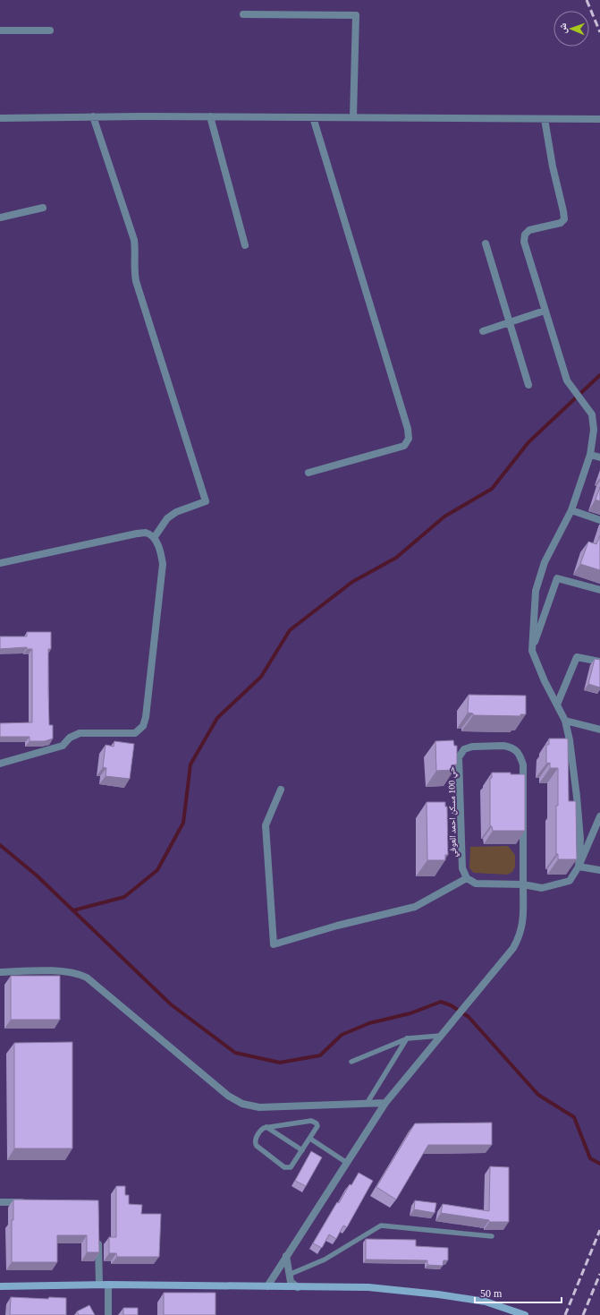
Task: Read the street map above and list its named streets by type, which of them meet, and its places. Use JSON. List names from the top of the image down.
{
  "streets": {
    "street": ["حي 100 مسكن احمد العوفي"]
  },
  "scale_bar": "50 m",
  "north": "left"
}
